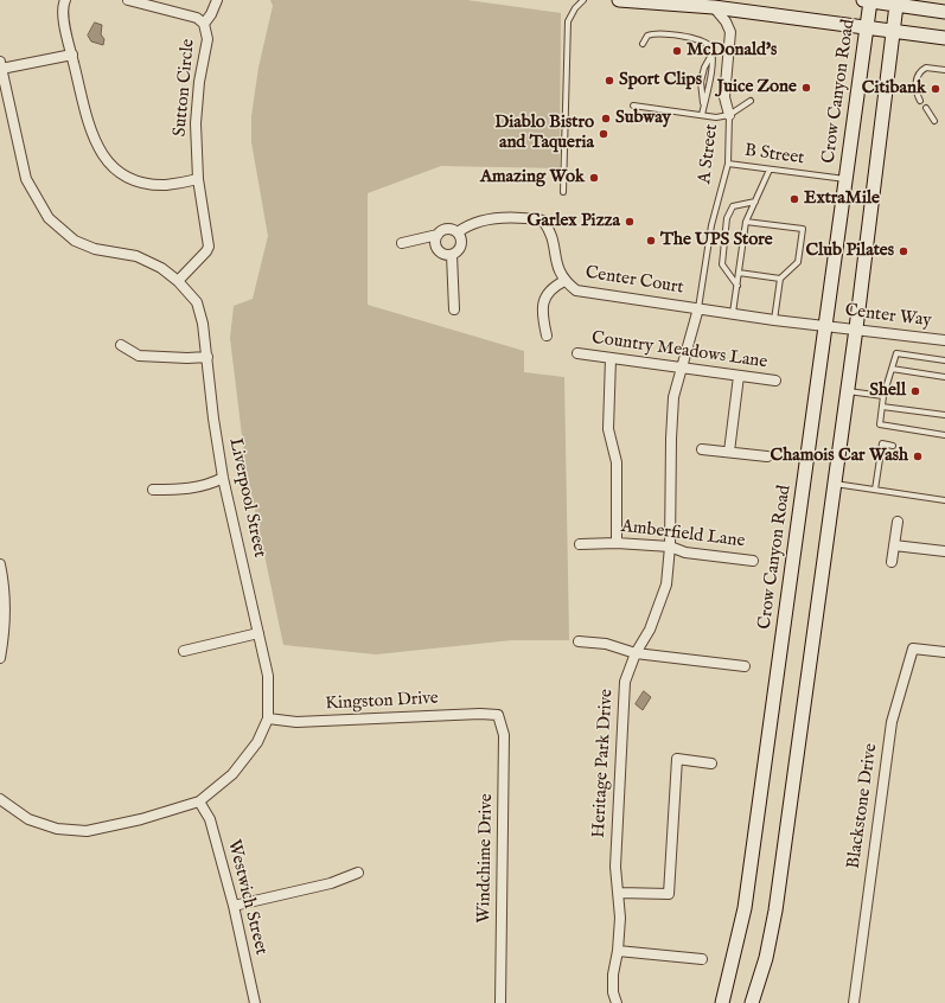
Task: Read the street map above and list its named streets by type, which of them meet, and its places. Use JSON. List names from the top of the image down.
{
  "streets": {
    "main road": ["Crow Canyon Road"],
    "street": [
      "Sutton Circle",
      "A Street",
      "Center Court",
      "Center Way",
      "Country Meadows Lane",
      "Liverpool Street",
      "Amberfield Lane",
      "Kingston Drive",
      "Heritage Park Drive",
      "Blackstone Drive",
      "Windchime Drive",
      "Westwich Street"
    ],
    "lane": ["B Street"]
  },
  "crossings": [
    ["Sutton Circle", "Liverpool Street"],
    ["Crow Canyon Road", "B Street"],
    ["Crow Canyon Road", "Center Court"],
    ["Crow Canyon Road", "Center Way"],
    ["A Street", "B Street"],
    ["A Street", "Center Court"],
    ["A Street", "Heritage Park Drive"],
    ["Center Court", "Center Way"],
    ["Center Court", "Heritage Park Drive"],
    ["Country Meadows Lane", "Heritage Park Drive"],
    ["Liverpool Street", "Kingston Drive"],
    ["Liverpool Street", "Westwich Street"],
    ["Amberfield Lane", "Heritage Park Drive"],
    ["Kingston Drive", "Windchime Drive"]
  ],
  "places": [
    "McDonald's",
    "Sport Clips",
    "Juice Zone",
    "Citibank",
    "Subway",
    "Diablo Bistro and Taqueria",
    "Amazing Wok",
    "ExtraMile",
    "Garlex Pizza",
    "The UPS Store",
    "Club Pilates",
    "Shell",
    "Chamois Car Wash"
  ]
}
